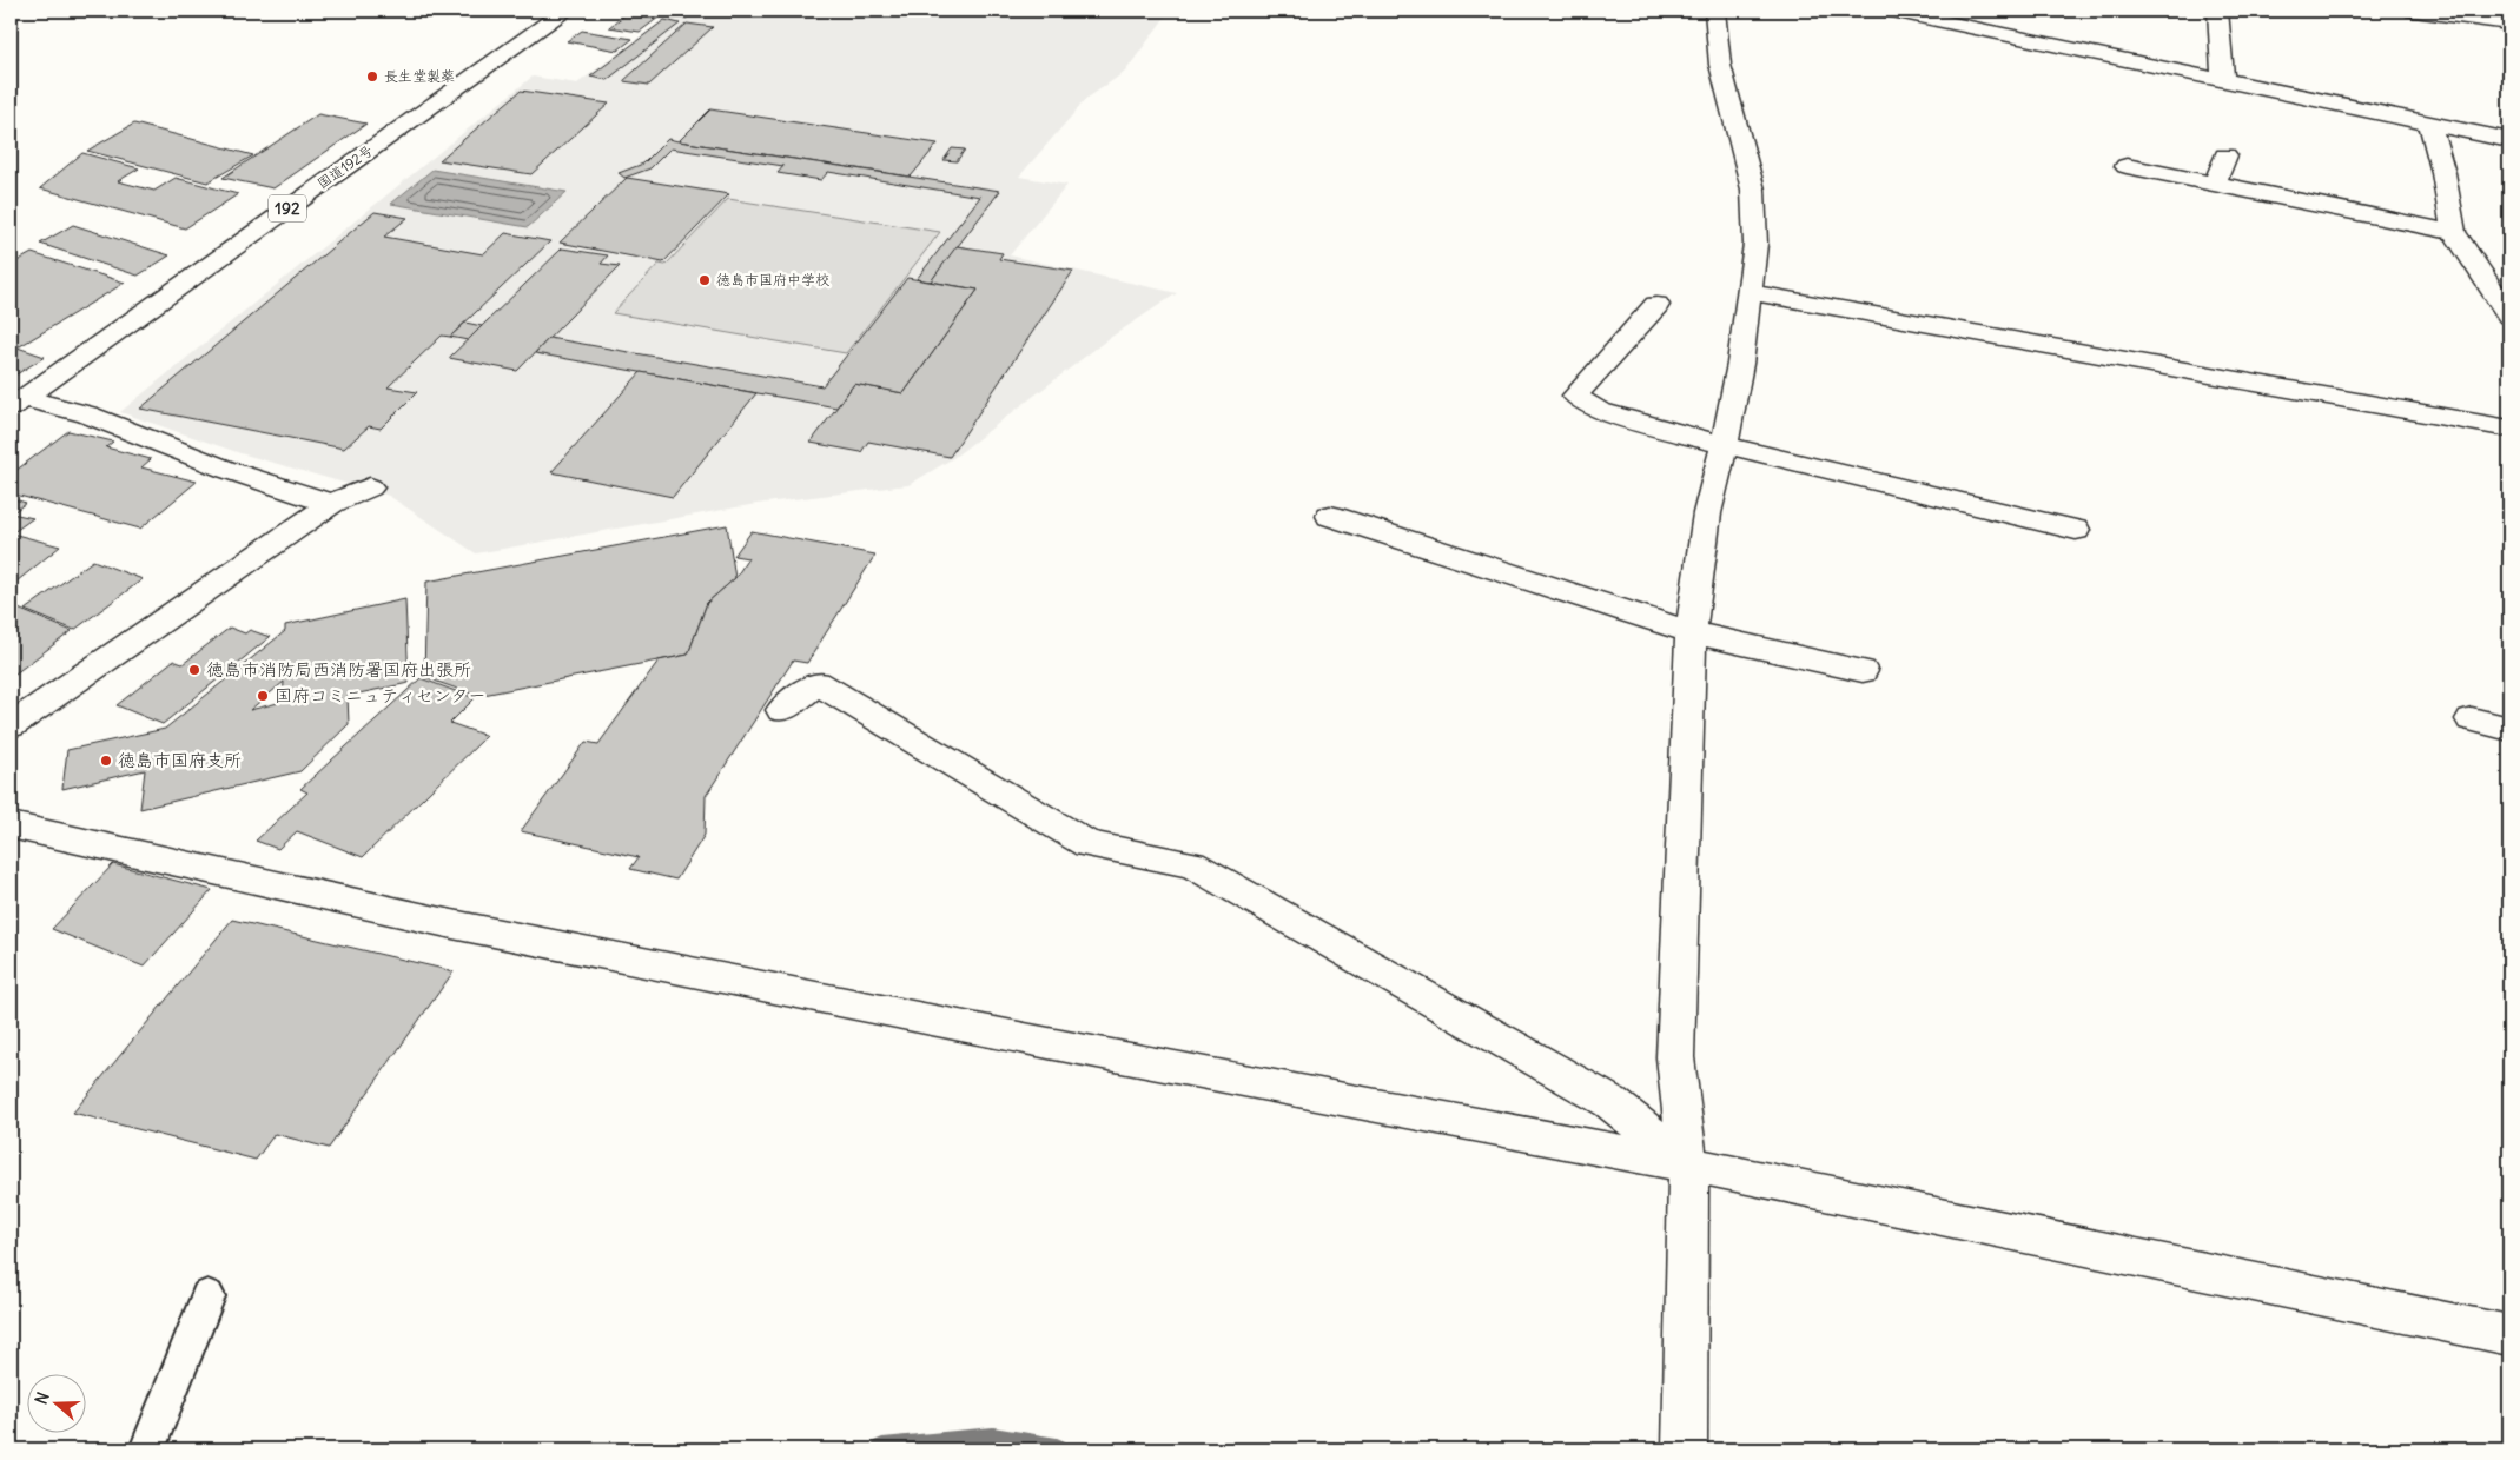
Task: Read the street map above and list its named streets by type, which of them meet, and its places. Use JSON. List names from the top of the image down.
{
  "streets": {
    "main road": ["国道192号", "192"]
  },
  "places": [
    "長生堂製薬",
    "徳島市国府中学校",
    "徳島市消防局西消防署国府出張所",
    "国府コミニュティセンター",
    "徳島市国府支所"
  ],
  "north": "left"
}
